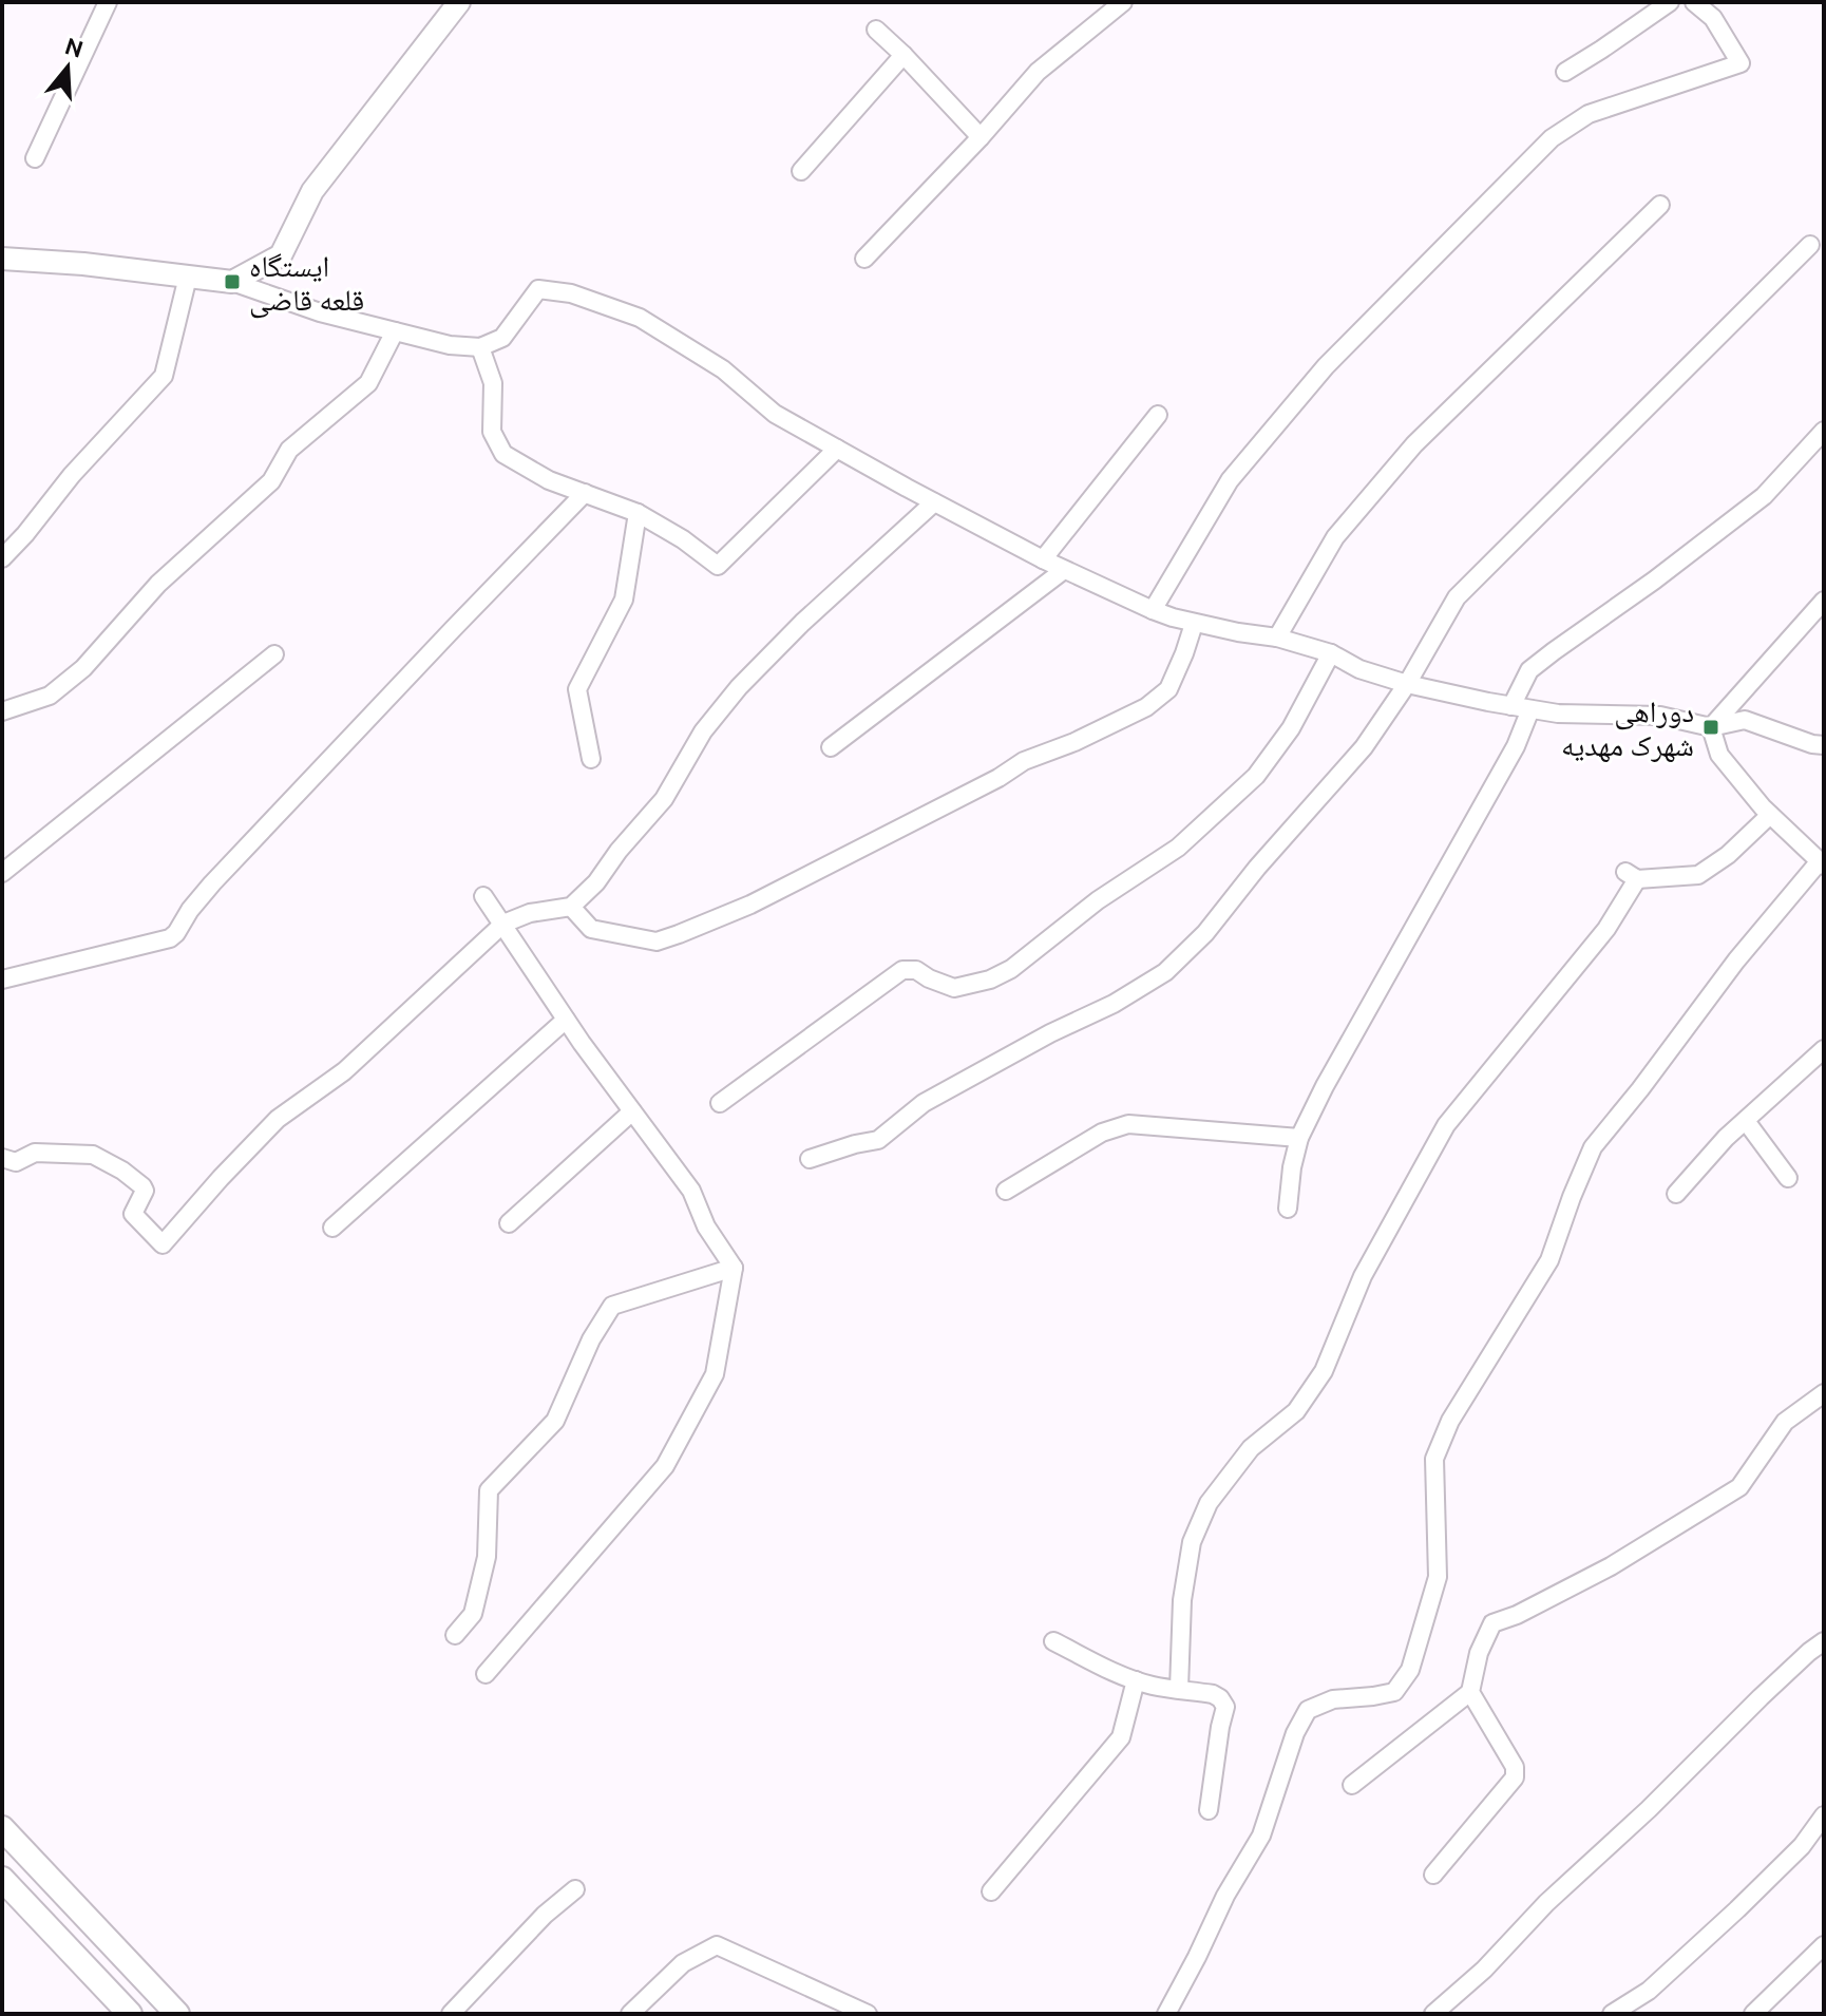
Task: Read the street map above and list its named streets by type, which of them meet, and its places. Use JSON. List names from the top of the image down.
{
  "places": {
    "transit": ["ایستگاه قلعه قاضی", "دوراهی شهرک مهدیه"]
  },
  "north": "top"
}
